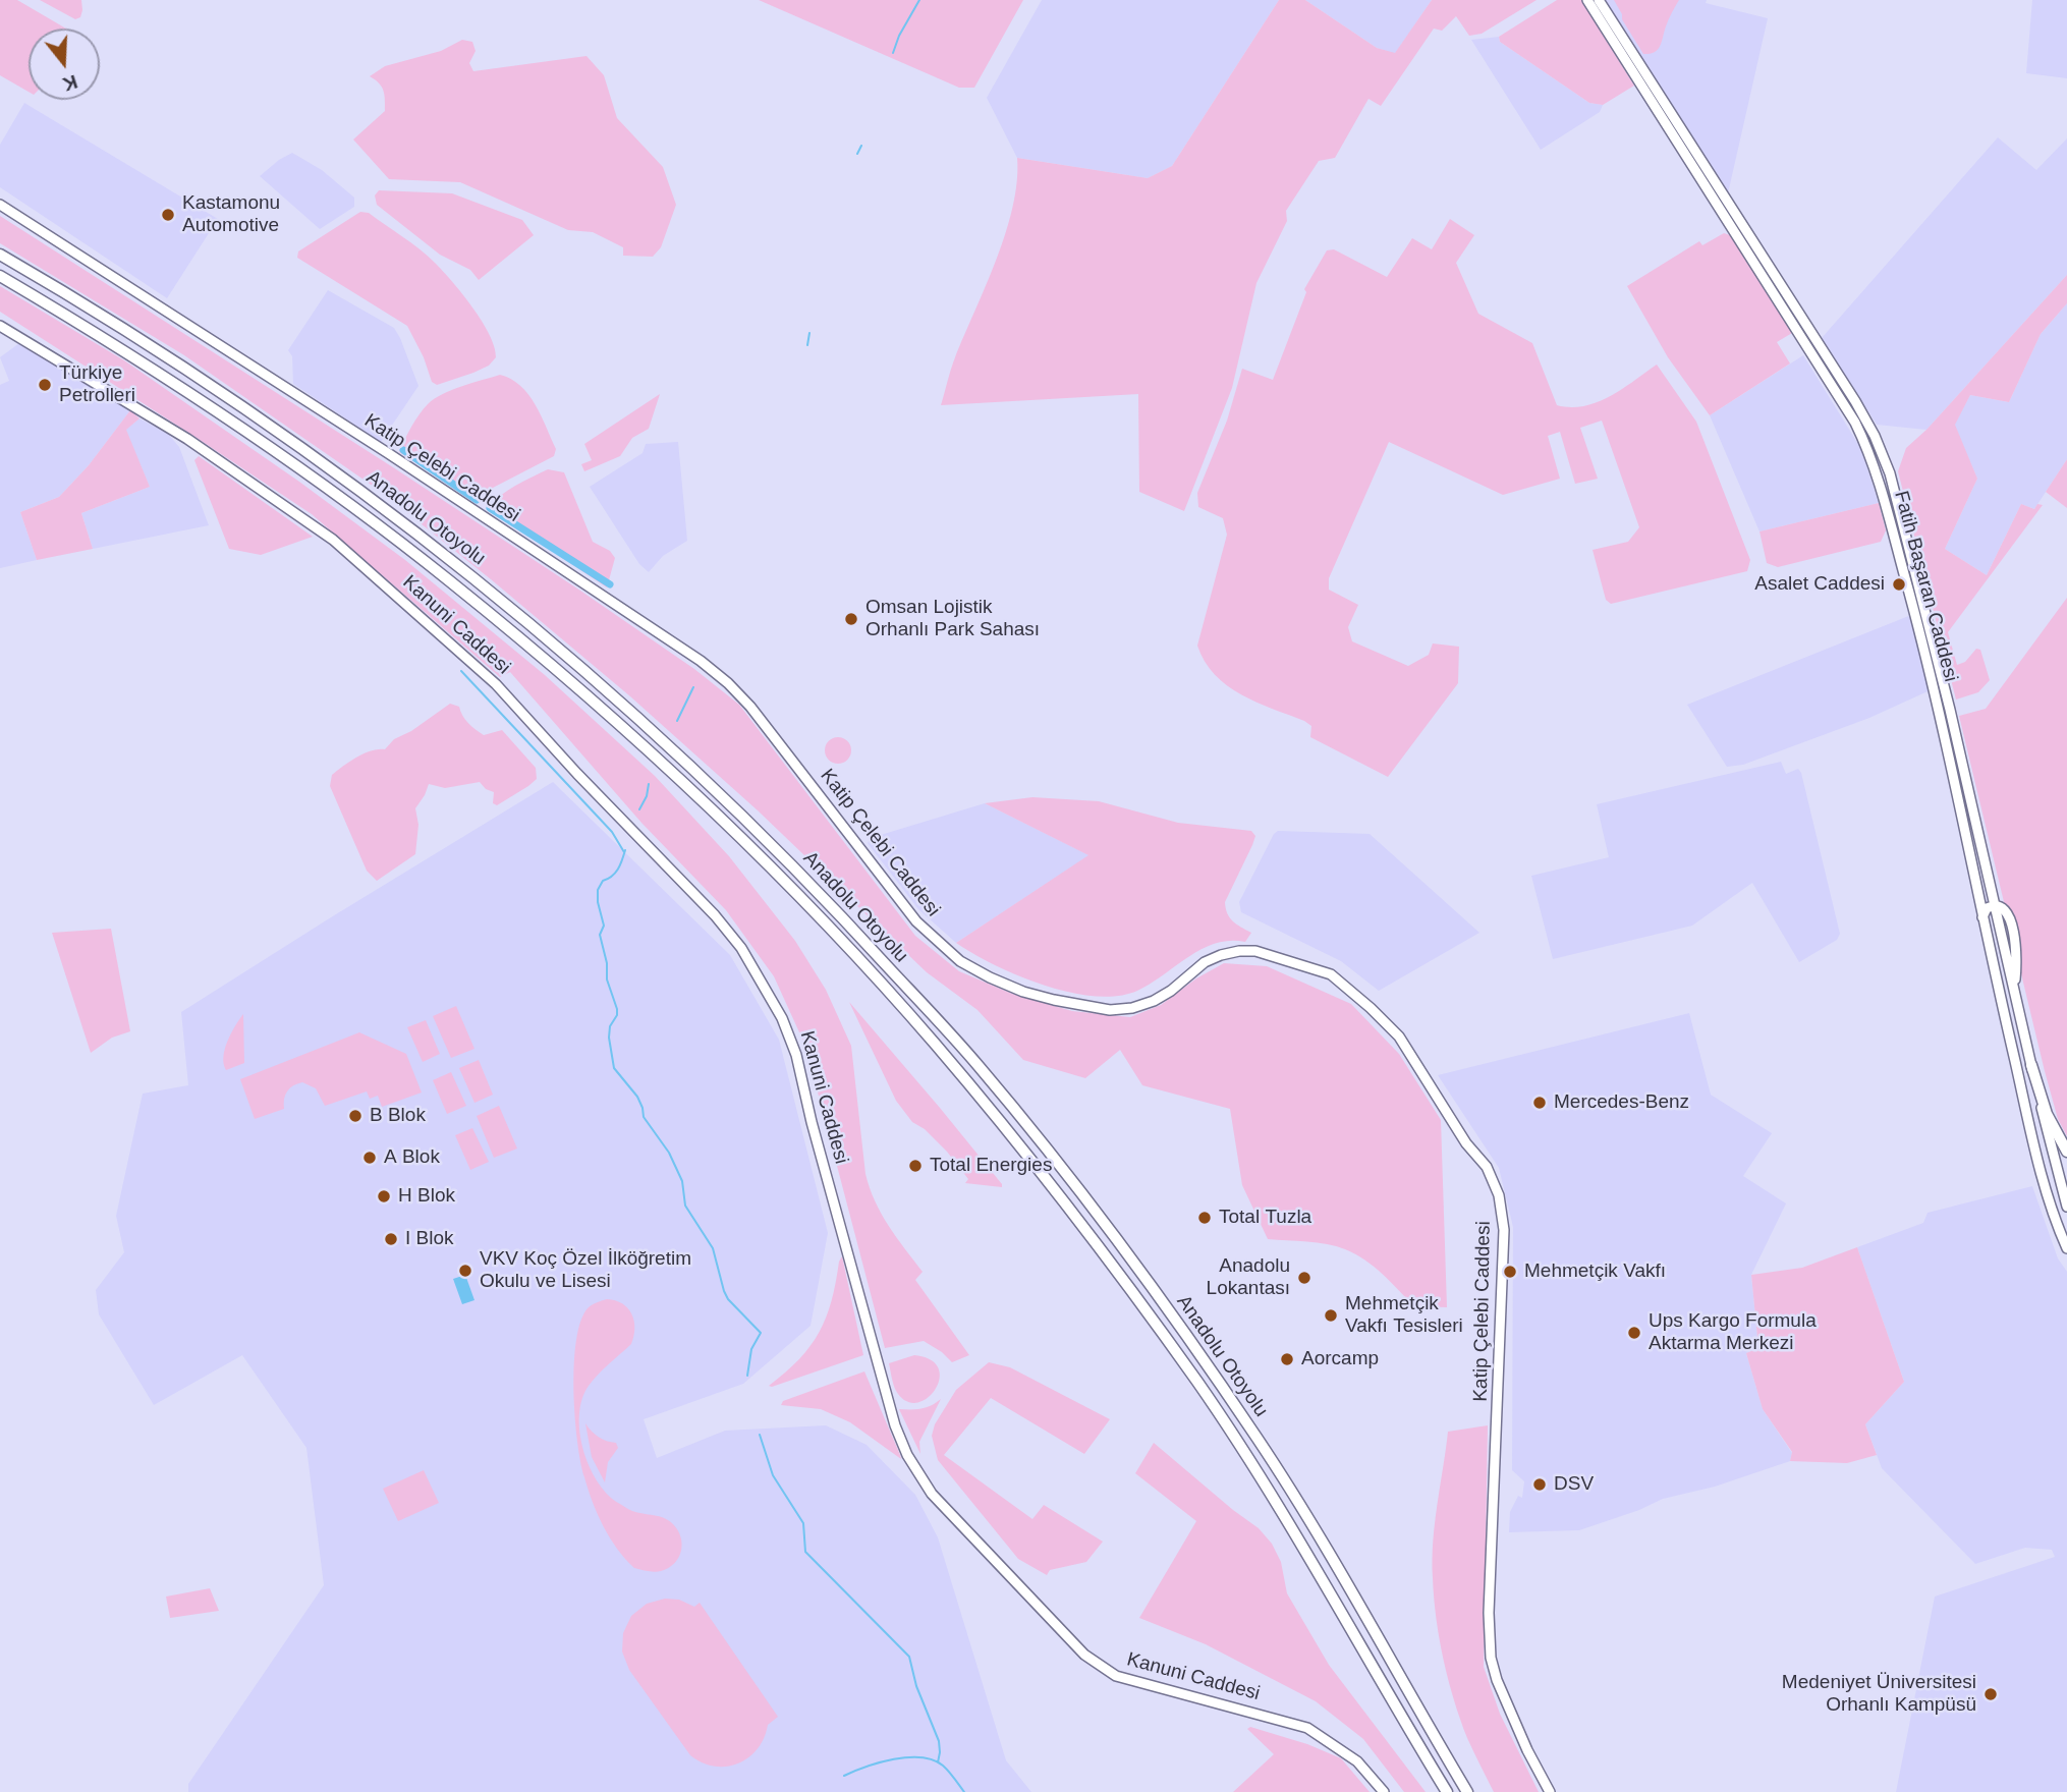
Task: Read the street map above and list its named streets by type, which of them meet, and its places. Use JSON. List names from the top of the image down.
{
  "streets": {
    "highway": ["Anadolu Otoyolu"],
    "main road": ["Katip Çelebi Caddesi", "Fatih Başaran Caddesi", "Kanuni Caddesi"]
  },
  "places": [
    "Kastamonu Automotive",
    "Türkiye Petrolleri",
    "Asalet Caddesi",
    "Omsan Lojistik Orhanlı Park Sahası",
    "Mercedes-Benz",
    "B Blok",
    "A Blok",
    "Total Energies",
    "H Blok",
    "Total Tuzla",
    "I Blok",
    "VKV Koç Özel İlköğretim Okulu ve Lisesi",
    "Mehmetçik Vakfı",
    "Anadolu Lokantası",
    "Mehmetçik Vakfı Tesisleri",
    "Ups Kargo Formula Aktarma Merkezi",
    "Aorcamp",
    "DSV",
    "Medeniyet Üniversitesi Orhanlı Kampüsü"
  ],
  "north": "bottom"
}
